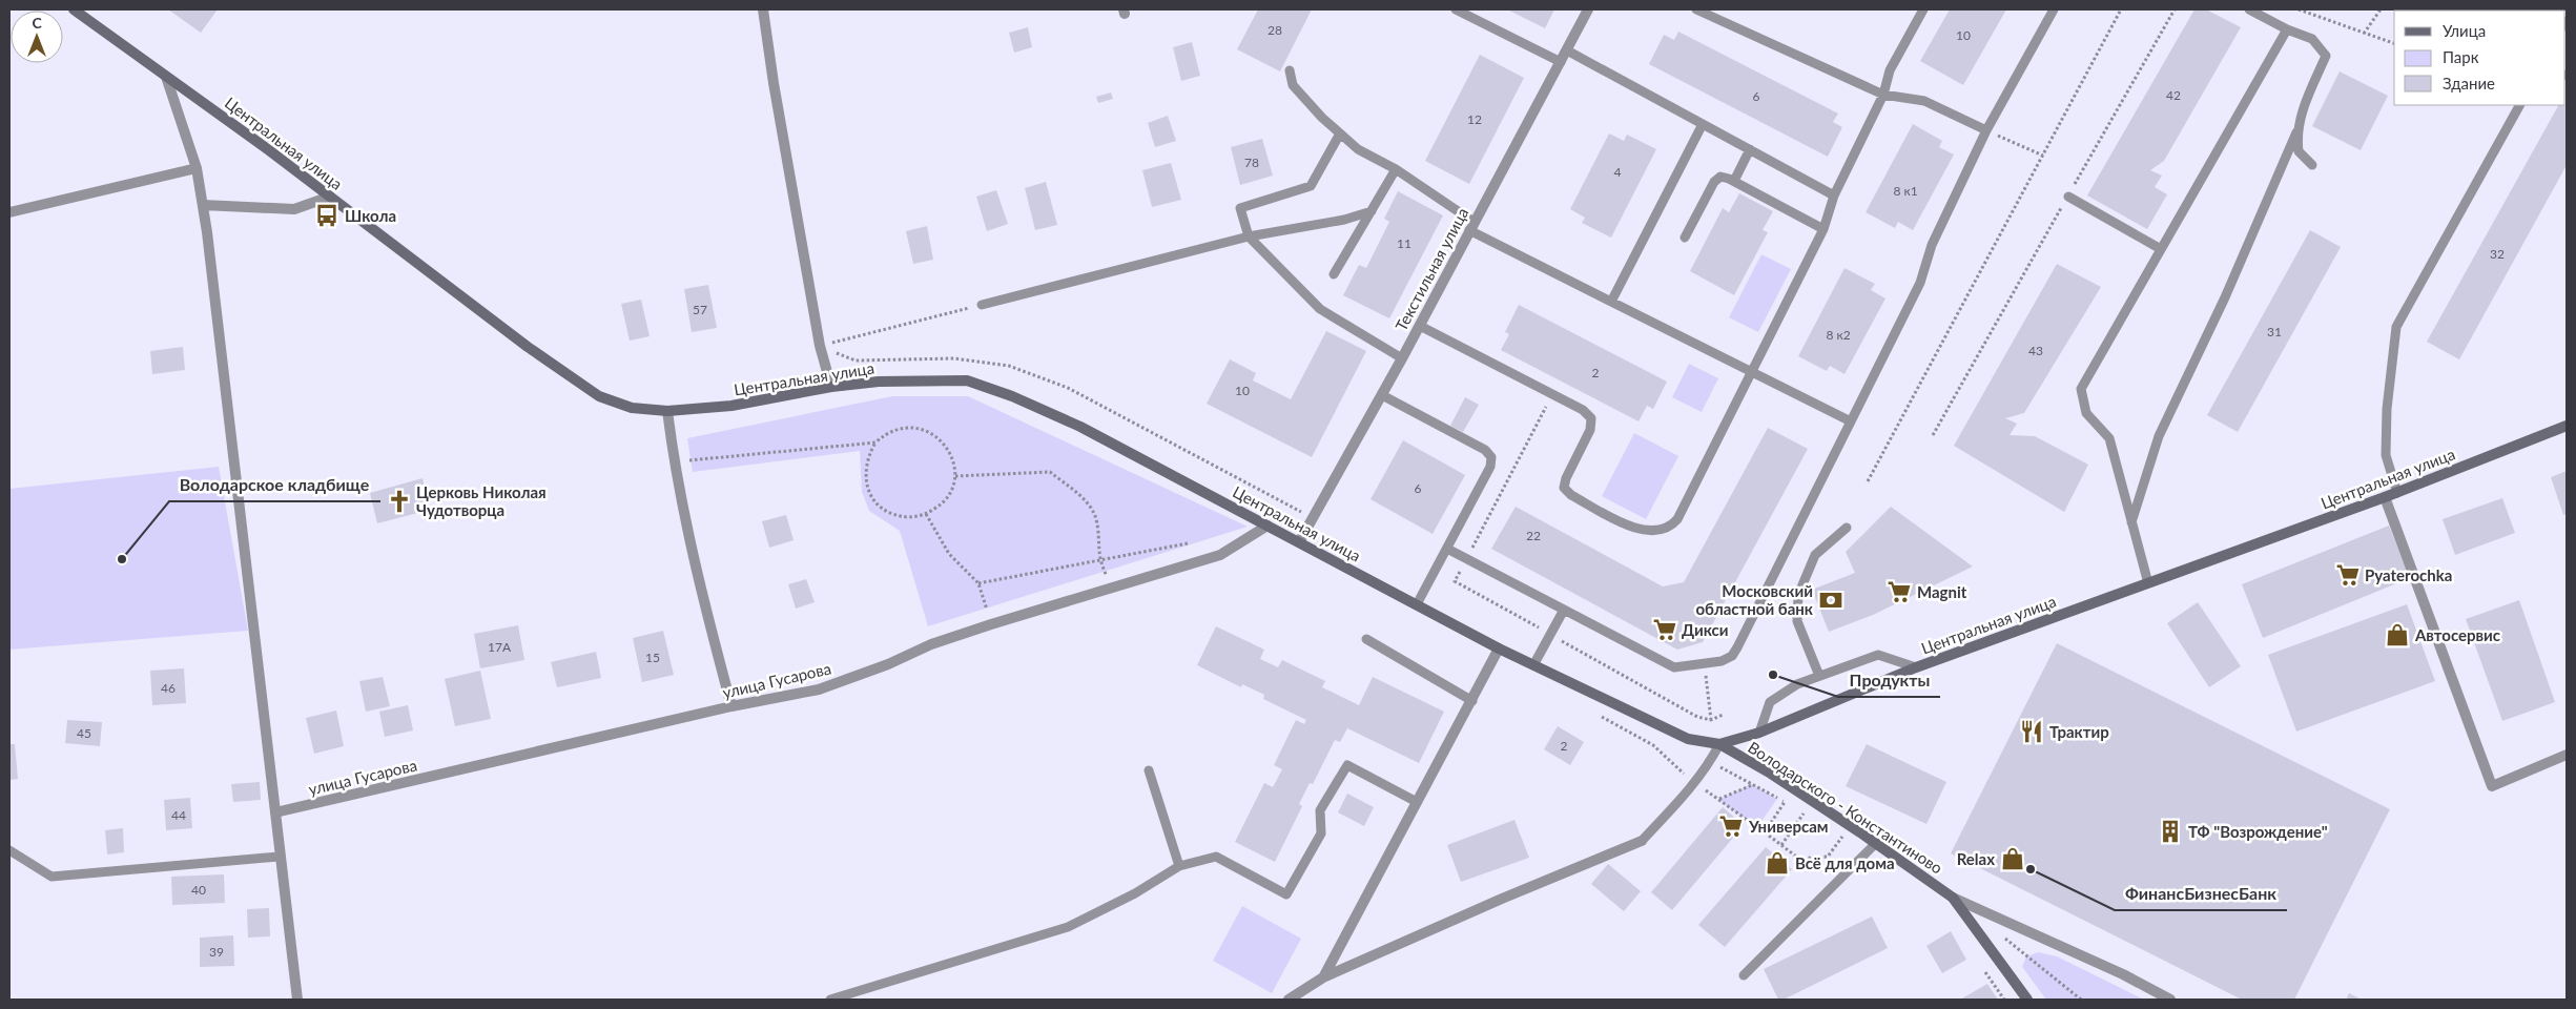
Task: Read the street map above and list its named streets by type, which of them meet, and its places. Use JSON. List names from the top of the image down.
{
  "streets": {
    "main road": ["Центральная улица", "Володарского - Константиново"],
    "street": ["Текстильная улица", "улица Гусарова"]
  },
  "crossings": [
    ["Центральная улица", "Текстильная улица"],
    ["Центральная улица", "улица Гусарова"],
    ["Центральная улица", "Володарского - Константиново"]
  ],
  "places": {
    "bus stop": ["Школа"],
    "church": ["Церковь Николая Чудотворца"],
    "other": ["Володарское кладбище", "Продукты", "ФинансБизнесБанк"],
    "supermarket": [
      "Pyaterochka",
      "Magnit",
      "Дикси",
      "Универсам"
    ],
    "bank": ["Московский областной банк"],
    "shop": ["Автосервис", "Relax", "Всё для дома"],
    "restaurant": ["Трактир"],
    "building": ["ТФ \"Возрождение\""]
  },
  "house_numbers": [
    "28",
    "10",
    "42",
    "6",
    "12",
    "78",
    "4",
    "8 к1",
    "11",
    "32",
    "57",
    "31",
    "8 к2",
    "43",
    "2",
    "10",
    "6",
    "22",
    "17А",
    "15",
    "46",
    "45",
    "2",
    "44",
    "40",
    "39"
  ],
  "legend": ["Улица", "Парк", "Здание"],
  "north": "top"
}
